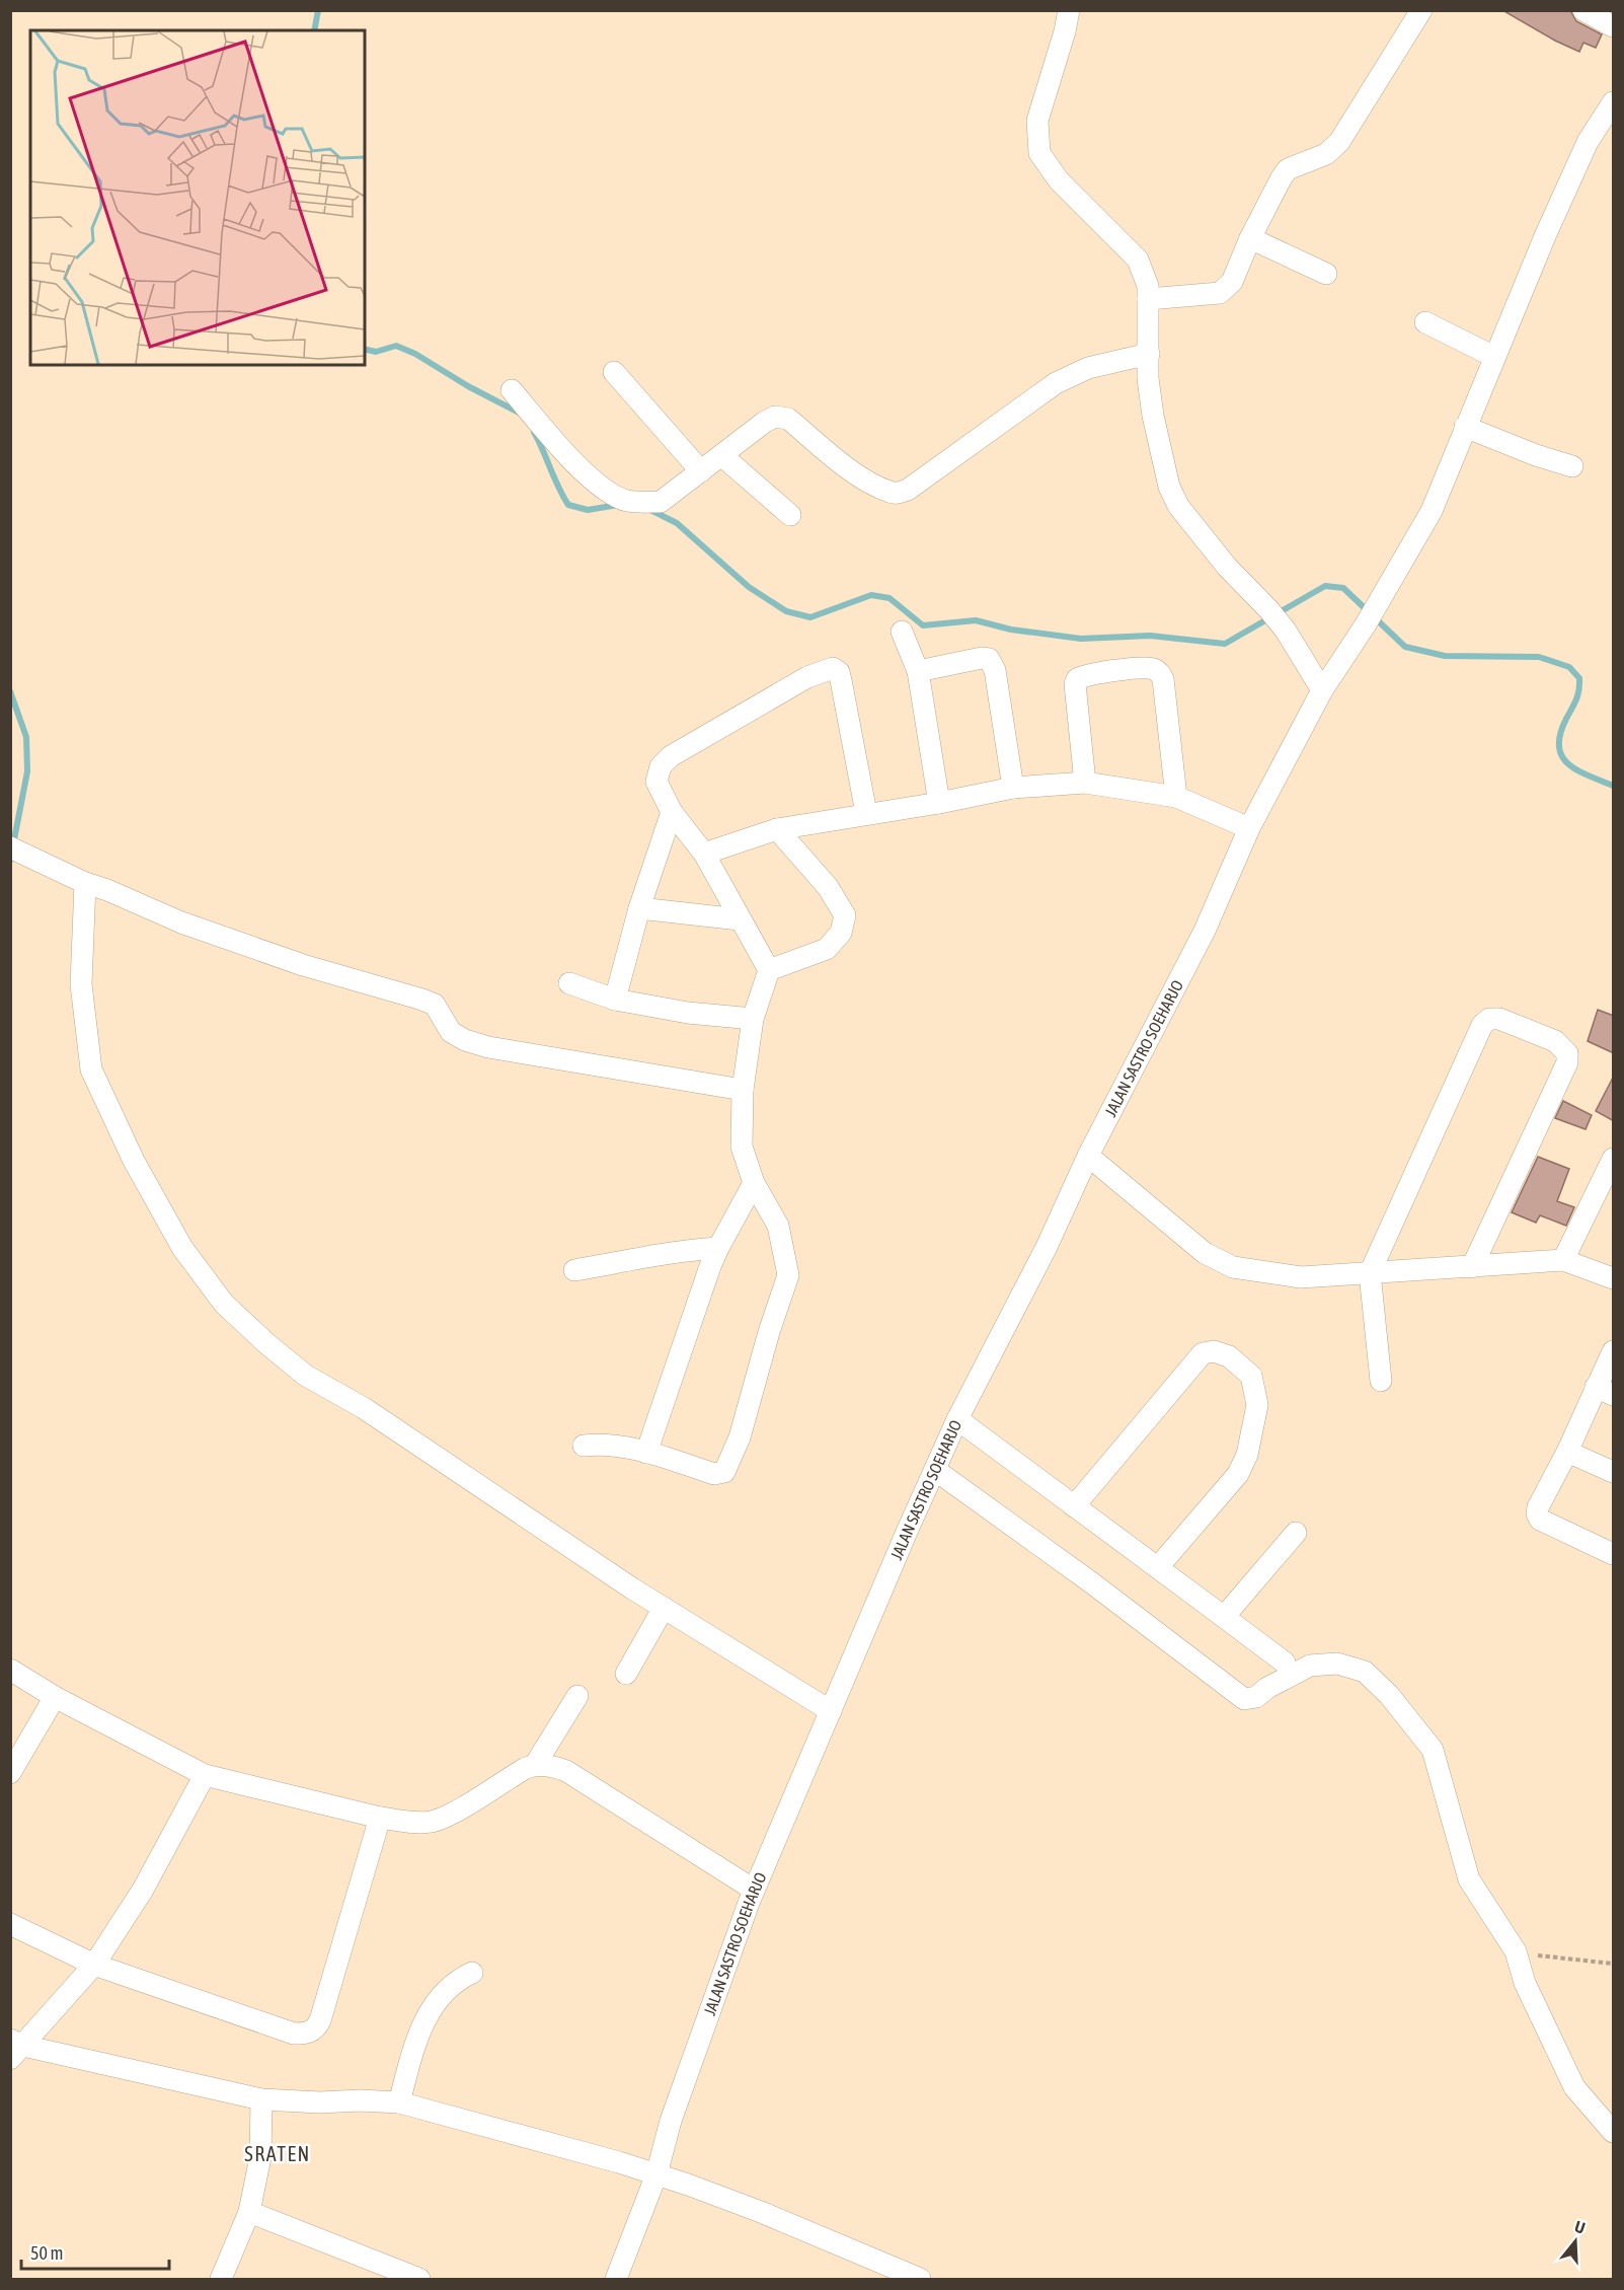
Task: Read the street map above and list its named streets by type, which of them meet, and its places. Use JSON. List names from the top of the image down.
{
  "streets": {
    "street": ["JALAN SASTRO SOEHARJO"]
  },
  "districts": ["SRATEN"],
  "scale_bar": "50 m",
  "north": "top"
}
